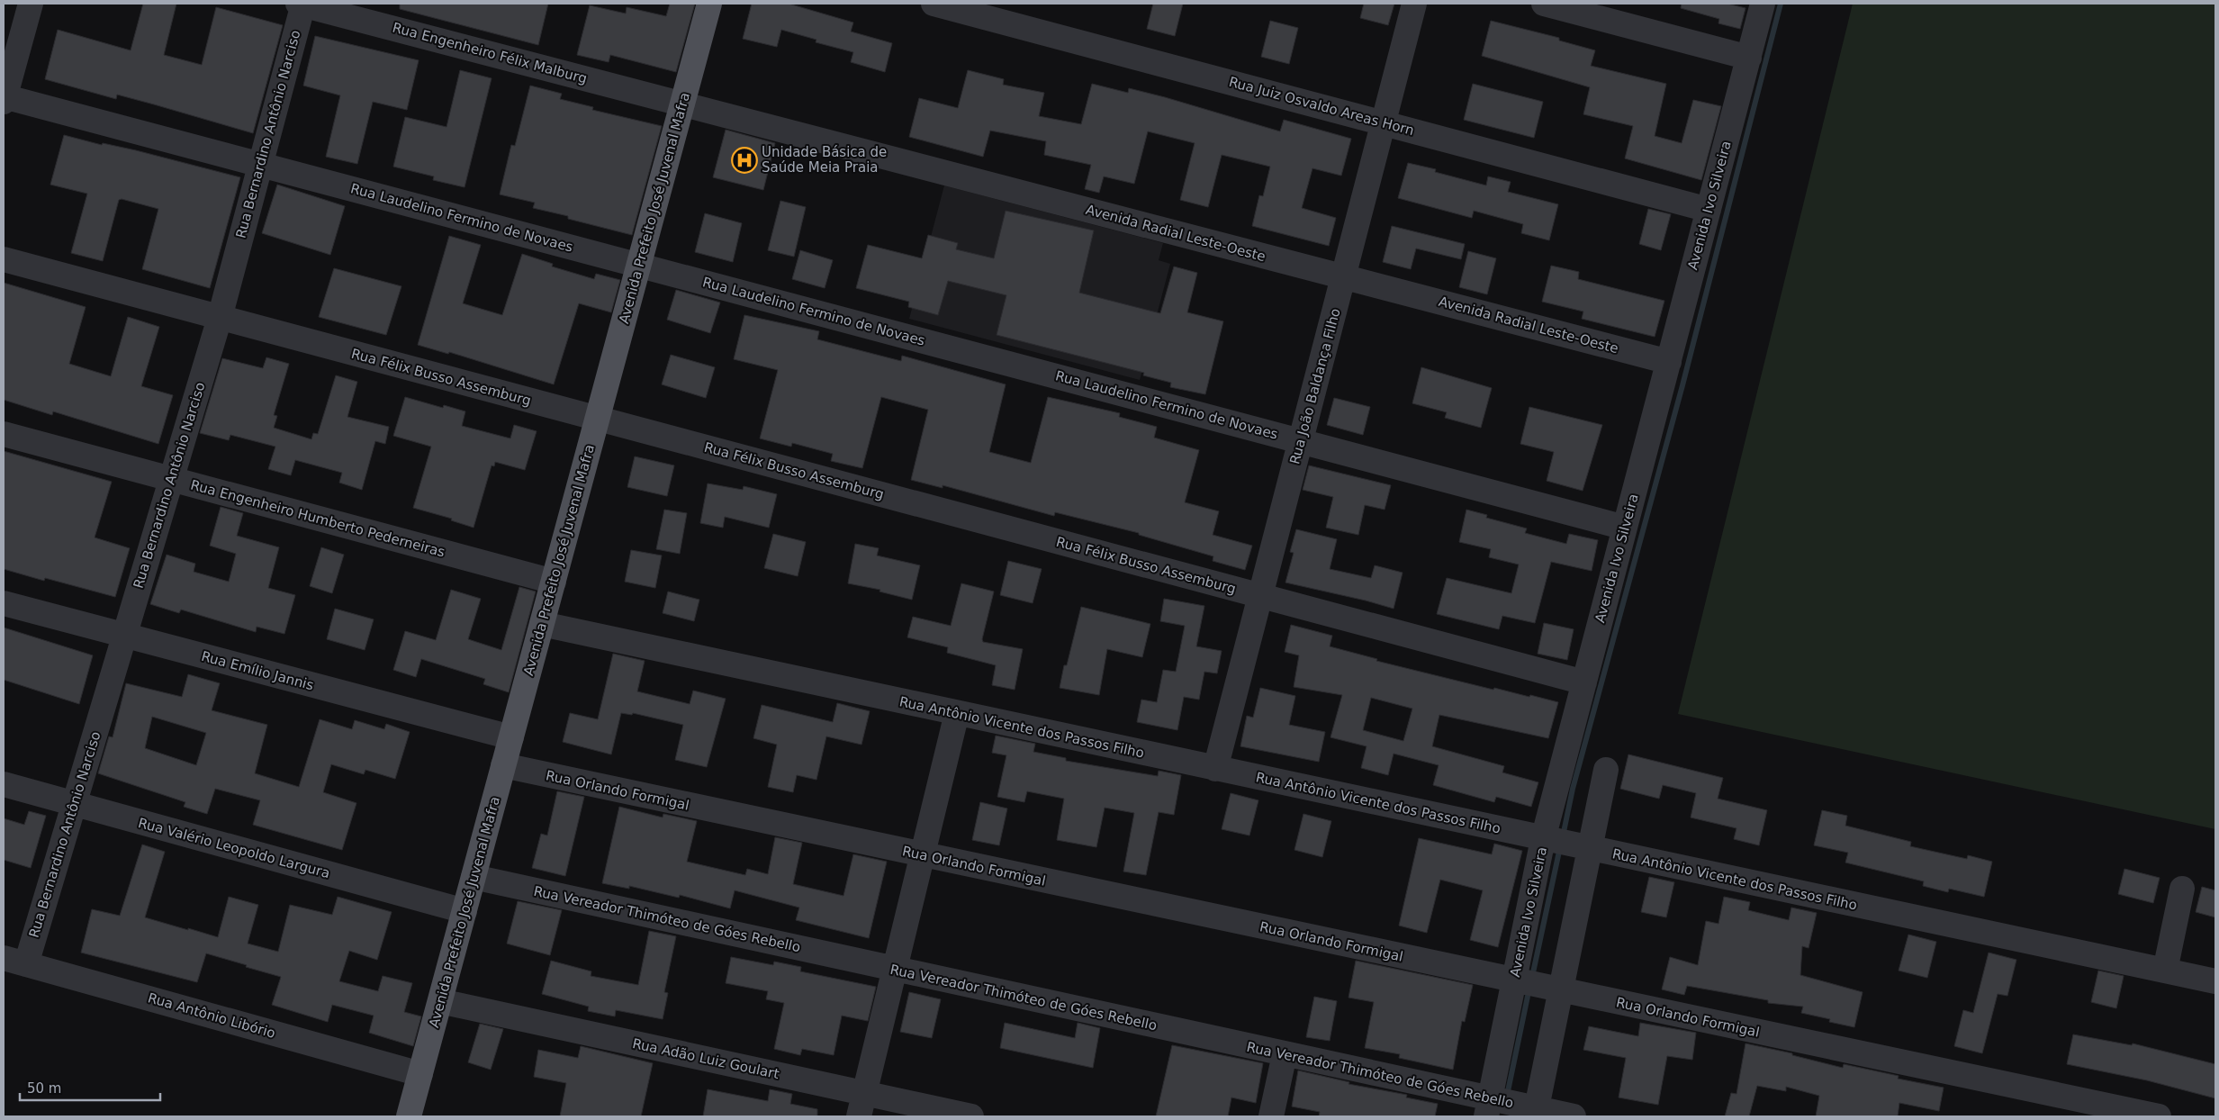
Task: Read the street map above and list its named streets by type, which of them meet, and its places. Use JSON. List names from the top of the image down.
{
  "streets": {
    "main road": ["Avenida Prefeito José Juvenal Mafra"],
    "street": [
      "Rua Engenheiro Félix Malburg",
      "Rua Juiz Osvaldo Areas Horn",
      "Rua Bernardino Antônio Narciso",
      "Avenida Ivo Silveira",
      "Rua Laudelino Fermino de Novaes",
      "Avenida Radial Leste-Oeste",
      "Rua Félix Busso Assemburg",
      "Rua João Baldança Filho",
      "Rua Engenheiro Humberto Pederneiras",
      "Rua Emílio Jannis",
      "Rua Antônio Vicente dos Passos Filho",
      "Rua Orlando Formigal",
      "Rua Valério Leopoldo Largura",
      "Rua Vereador Thimóteo de Góes Rebello",
      "Rua Antônio Libório",
      "Rua Adão Luiz Goulart"
    ]
  },
  "crossings": [
    ["Rua Engenheiro Félix Malburg", "Rua Bernardino Antônio Narciso"],
    ["Rua Engenheiro Félix Malburg", "Avenida Prefeito José Juvenal Mafra"],
    ["Rua Engenheiro Félix Malburg", "Avenida Radial Leste-Oeste"],
    ["Rua Juiz Osvaldo Areas Horn", "Avenida Ivo Silveira"],
    ["Rua Juiz Osvaldo Areas Horn", "Rua João Baldança Filho"],
    ["Rua Bernardino Antônio Narciso", "Rua Laudelino Fermino de Novaes"],
    ["Rua Bernardino Antônio Narciso", "Rua Félix Busso Assemburg"],
    ["Rua Bernardino Antônio Narciso", "Rua Engenheiro Humberto Pederneiras"],
    ["Rua Bernardino Antônio Narciso", "Rua Emílio Jannis"],
    ["Rua Bernardino Antônio Narciso", "Rua Valério Leopoldo Largura"],
    ["Rua Bernardino Antônio Narciso", "Rua Antônio Libório"],
    ["Avenida Ivo Silveira", "Rua Laudelino Fermino de Novaes"],
    ["Avenida Ivo Silveira", "Avenida Radial Leste-Oeste"],
    ["Avenida Ivo Silveira", "Rua Félix Busso Assemburg"],
    ["Avenida Ivo Silveira", "Rua Antônio Vicente dos Passos Filho"],
    ["Avenida Ivo Silveira", "Rua Orlando Formigal"],
    ["Avenida Ivo Silveira", "Rua Vereador Thimóteo de Góes Rebello"],
    ["Avenida Prefeito José Juvenal Mafra", "Rua Laudelino Fermino de Novaes"],
    ["Avenida Prefeito José Juvenal Mafra", "Avenida Radial Leste-Oeste"],
    ["Avenida Prefeito José Juvenal Mafra", "Rua Félix Busso Assemburg"],
    ["Avenida Prefeito José Juvenal Mafra", "Rua Engenheiro Humberto Pederneiras"],
    ["Avenida Prefeito José Juvenal Mafra", "Rua Emílio Jannis"],
    ["Avenida Prefeito José Juvenal Mafra", "Rua Antônio Vicente dos Passos Filho"],
    ["Avenida Prefeito José Juvenal Mafra", "Rua Orlando Formigal"],
    ["Avenida Prefeito José Juvenal Mafra", "Rua Valério Leopoldo Largura"],
    ["Avenida Prefeito José Juvenal Mafra", "Rua Vereador Thimóteo de Góes Rebello"],
    ["Avenida Prefeito José Juvenal Mafra", "Rua Antônio Libório"],
    ["Avenida Prefeito José Juvenal Mafra", "Rua Adão Luiz Goulart"],
    ["Rua Laudelino Fermino de Novaes", "Rua João Baldança Filho"],
    ["Avenida Radial Leste-Oeste", "Rua João Baldança Filho"],
    ["Rua Félix Busso Assemburg", "Rua João Baldança Filho"],
    ["Rua João Baldança Filho", "Rua Antônio Vicente dos Passos Filho"]
  ],
  "places": {
    "hospital": ["Unidade Básica de Saúde Meia Praia"]
  },
  "scale_bar": "50 m"
}
